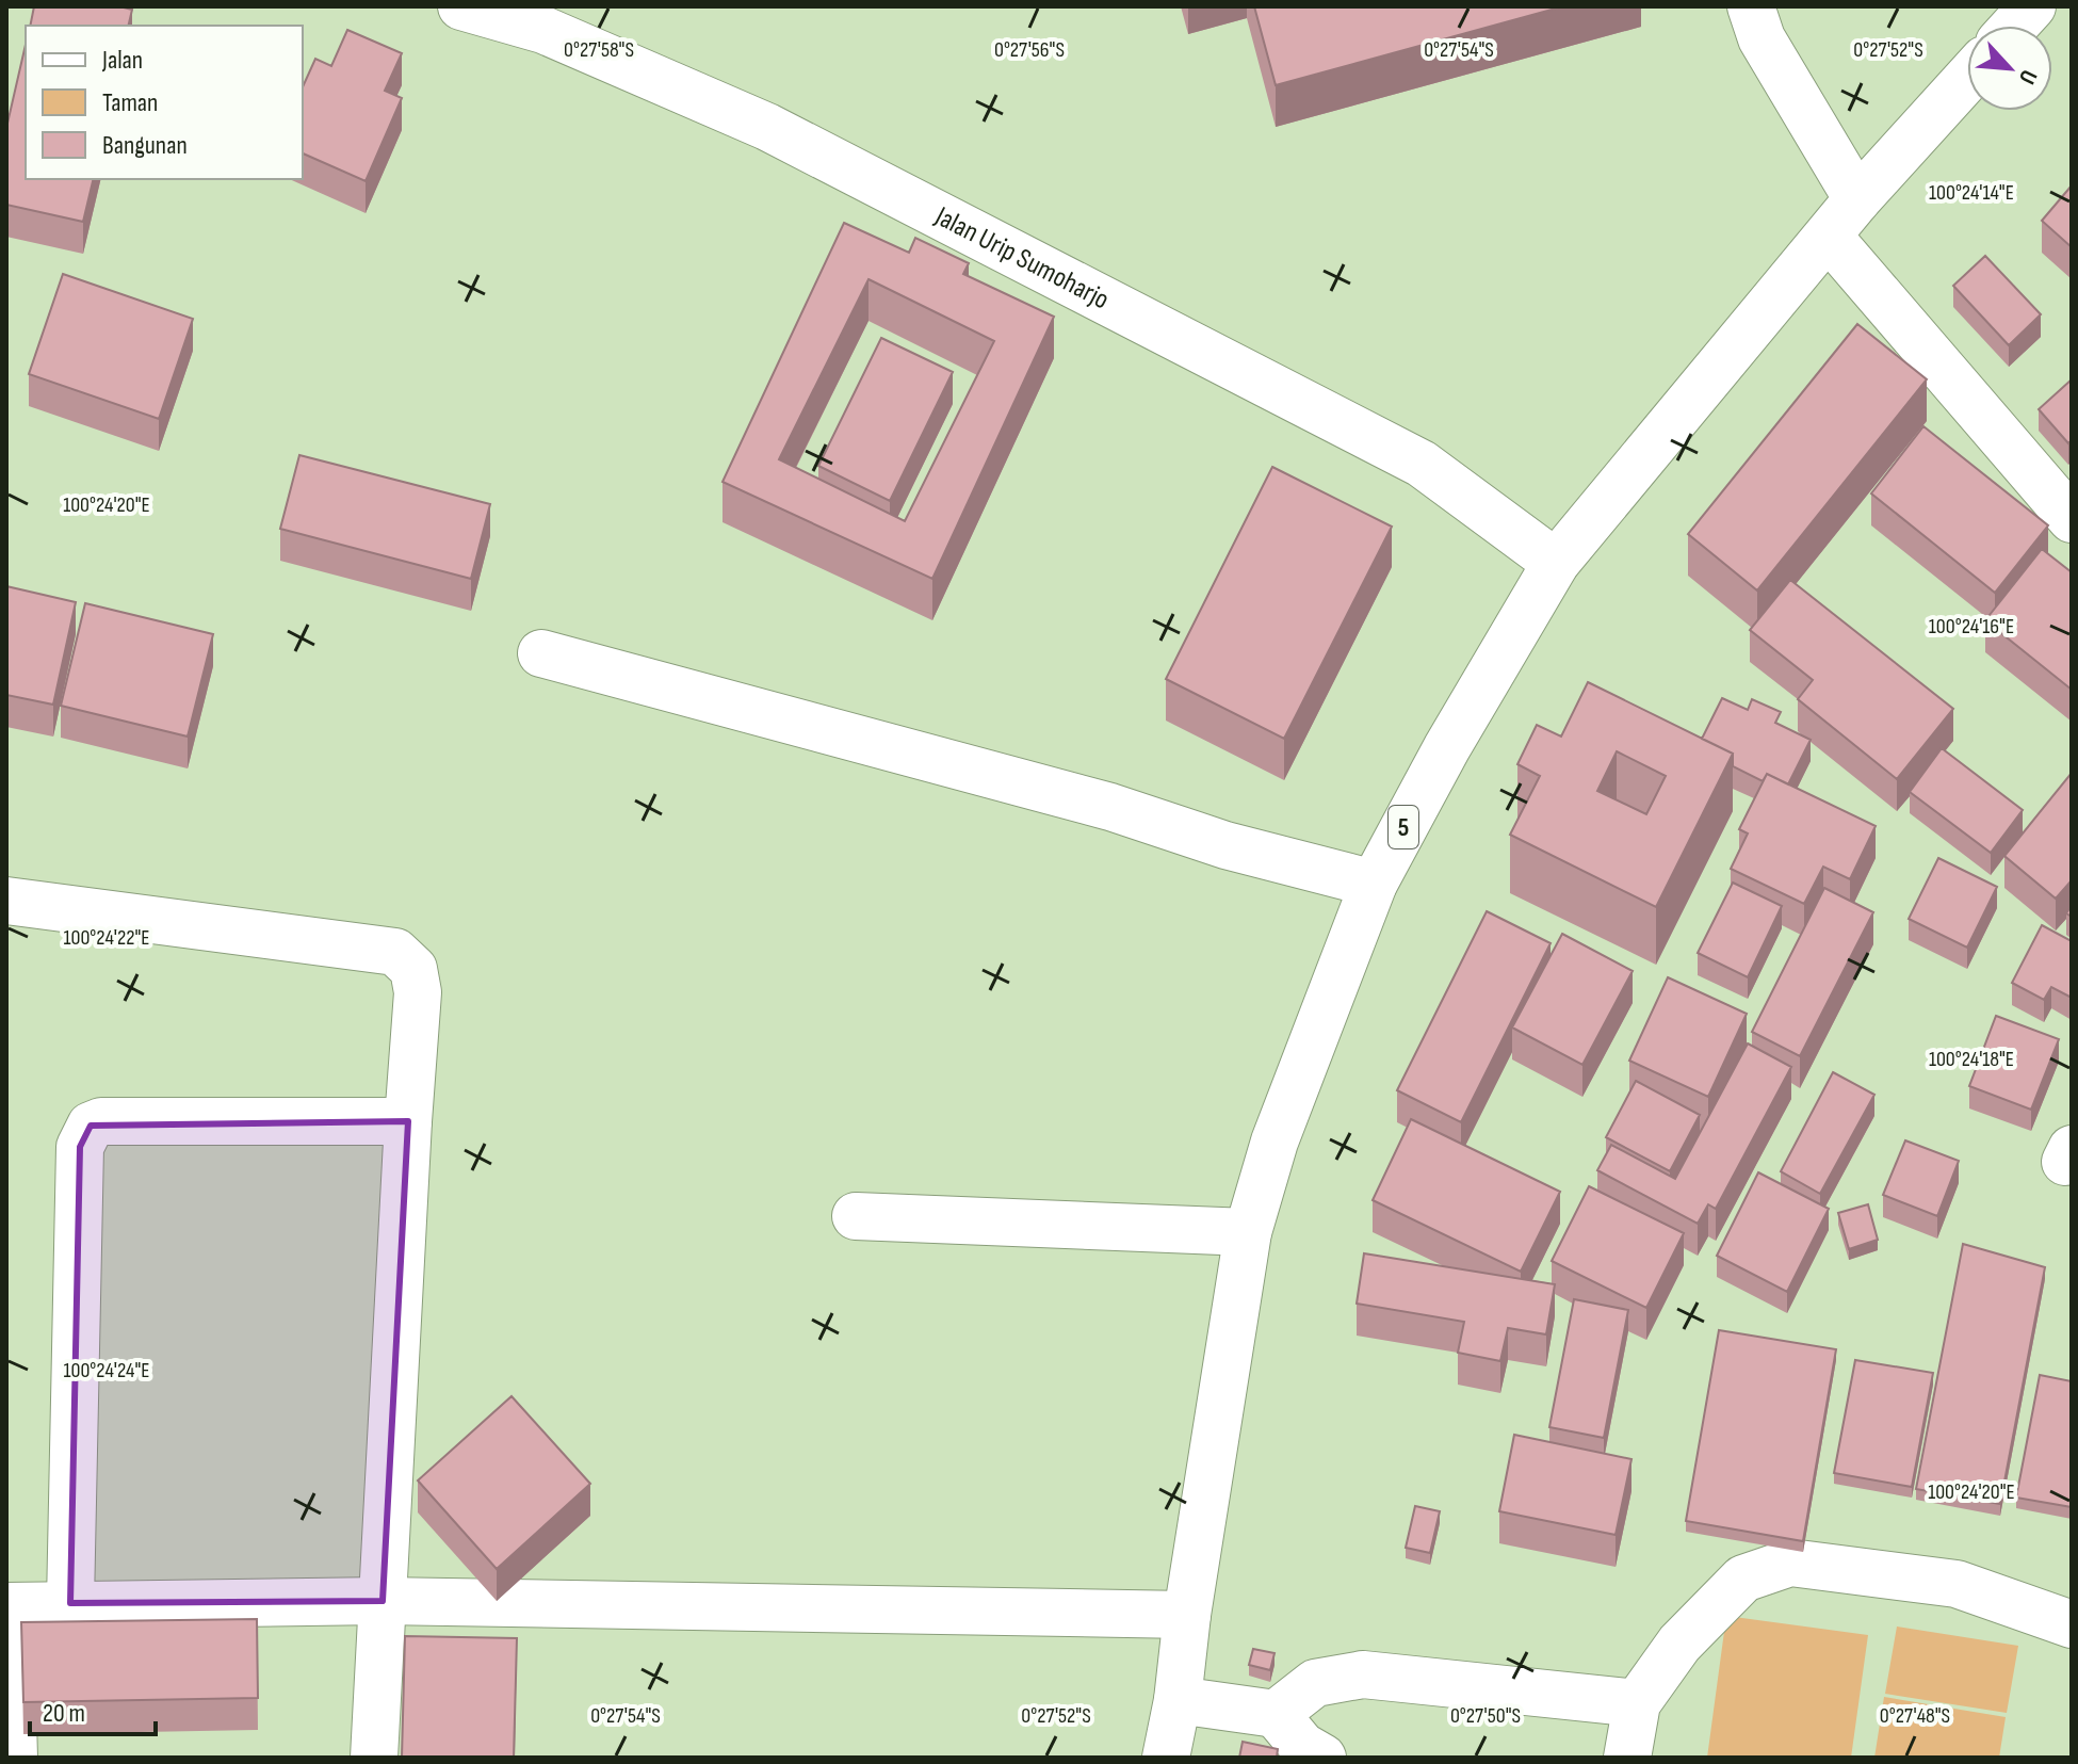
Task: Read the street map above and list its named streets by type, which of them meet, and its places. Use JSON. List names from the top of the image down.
{
  "streets": {
    "main road": ["Jalan Urip Sumoharjo", "5"]
  },
  "crossings": [
    ["Jalan Urip Sumoharjo", "5"]
  ],
  "legend": ["Jalan", "Taman", "Bangunan"],
  "scale_bar": "20 m",
  "north": "bottom right",
  "coordinates": [
    "0°27'58\"S",
    "0°27'56\"S",
    "0°27'54\"S",
    "0°27'52\"S",
    "100°24'14\"E",
    "100°24'20\"E",
    "100°24'16\"E",
    "100°24'22\"E",
    "100°24'18\"E",
    "100°24'24\"E",
    "0°27'50\"S",
    "0°27'48\"S"
  ]
}
